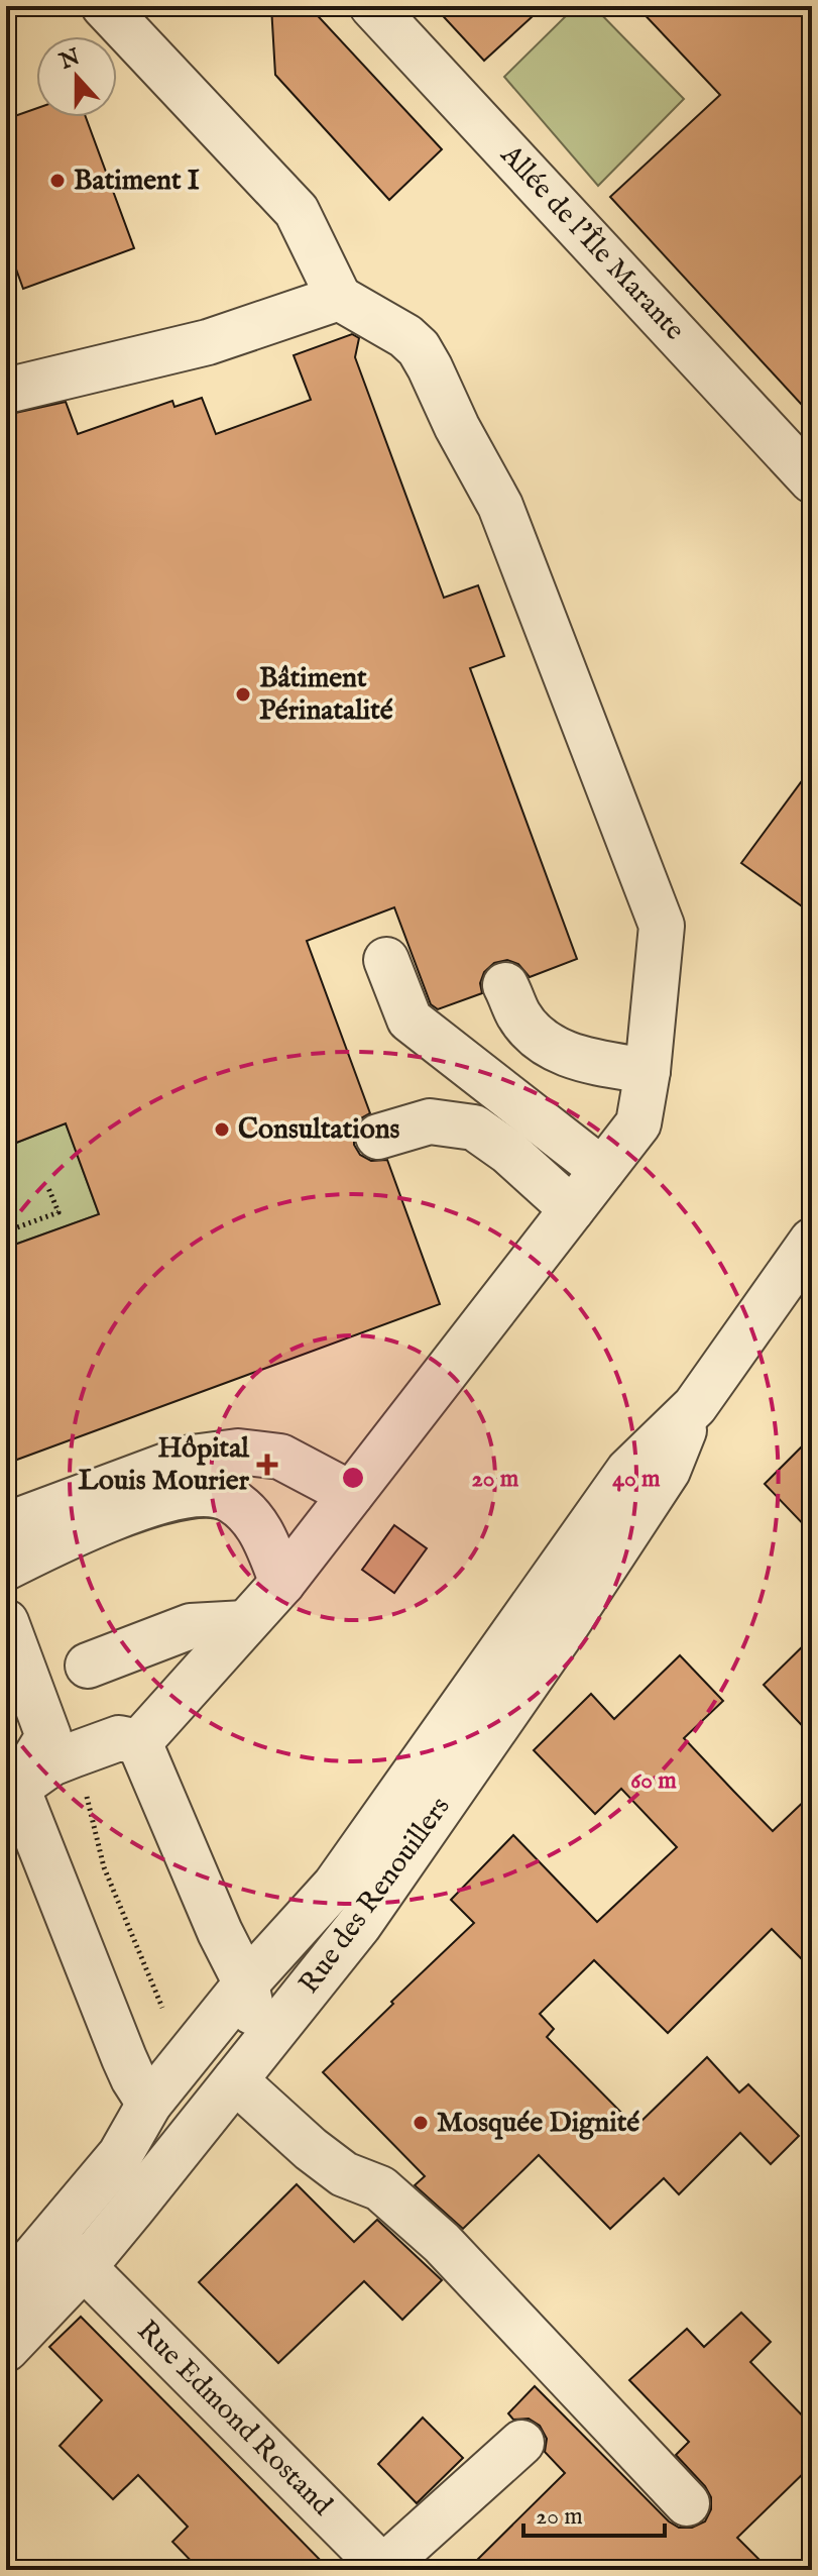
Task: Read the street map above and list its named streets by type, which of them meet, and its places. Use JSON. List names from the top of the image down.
{
  "streets": {
    "street": ["Allée de l'Île Marante", "Rue des Renouillers", "Rue Edmond Rostand"]
  },
  "crossings": [
    ["Rue des Renouillers", "Rue Edmond Rostand"]
  ],
  "places": {
    "other": [
      "Batiment I",
      "Bâtiment Périnatalité",
      "Consultations",
      "Mosquée Dignité"
    ],
    "health": ["Hôpital Louis Mourier"]
  },
  "scale_bar": "20 m",
  "north": "top",
  "rings": ["20 m", "40 m", "60 m"]
}
